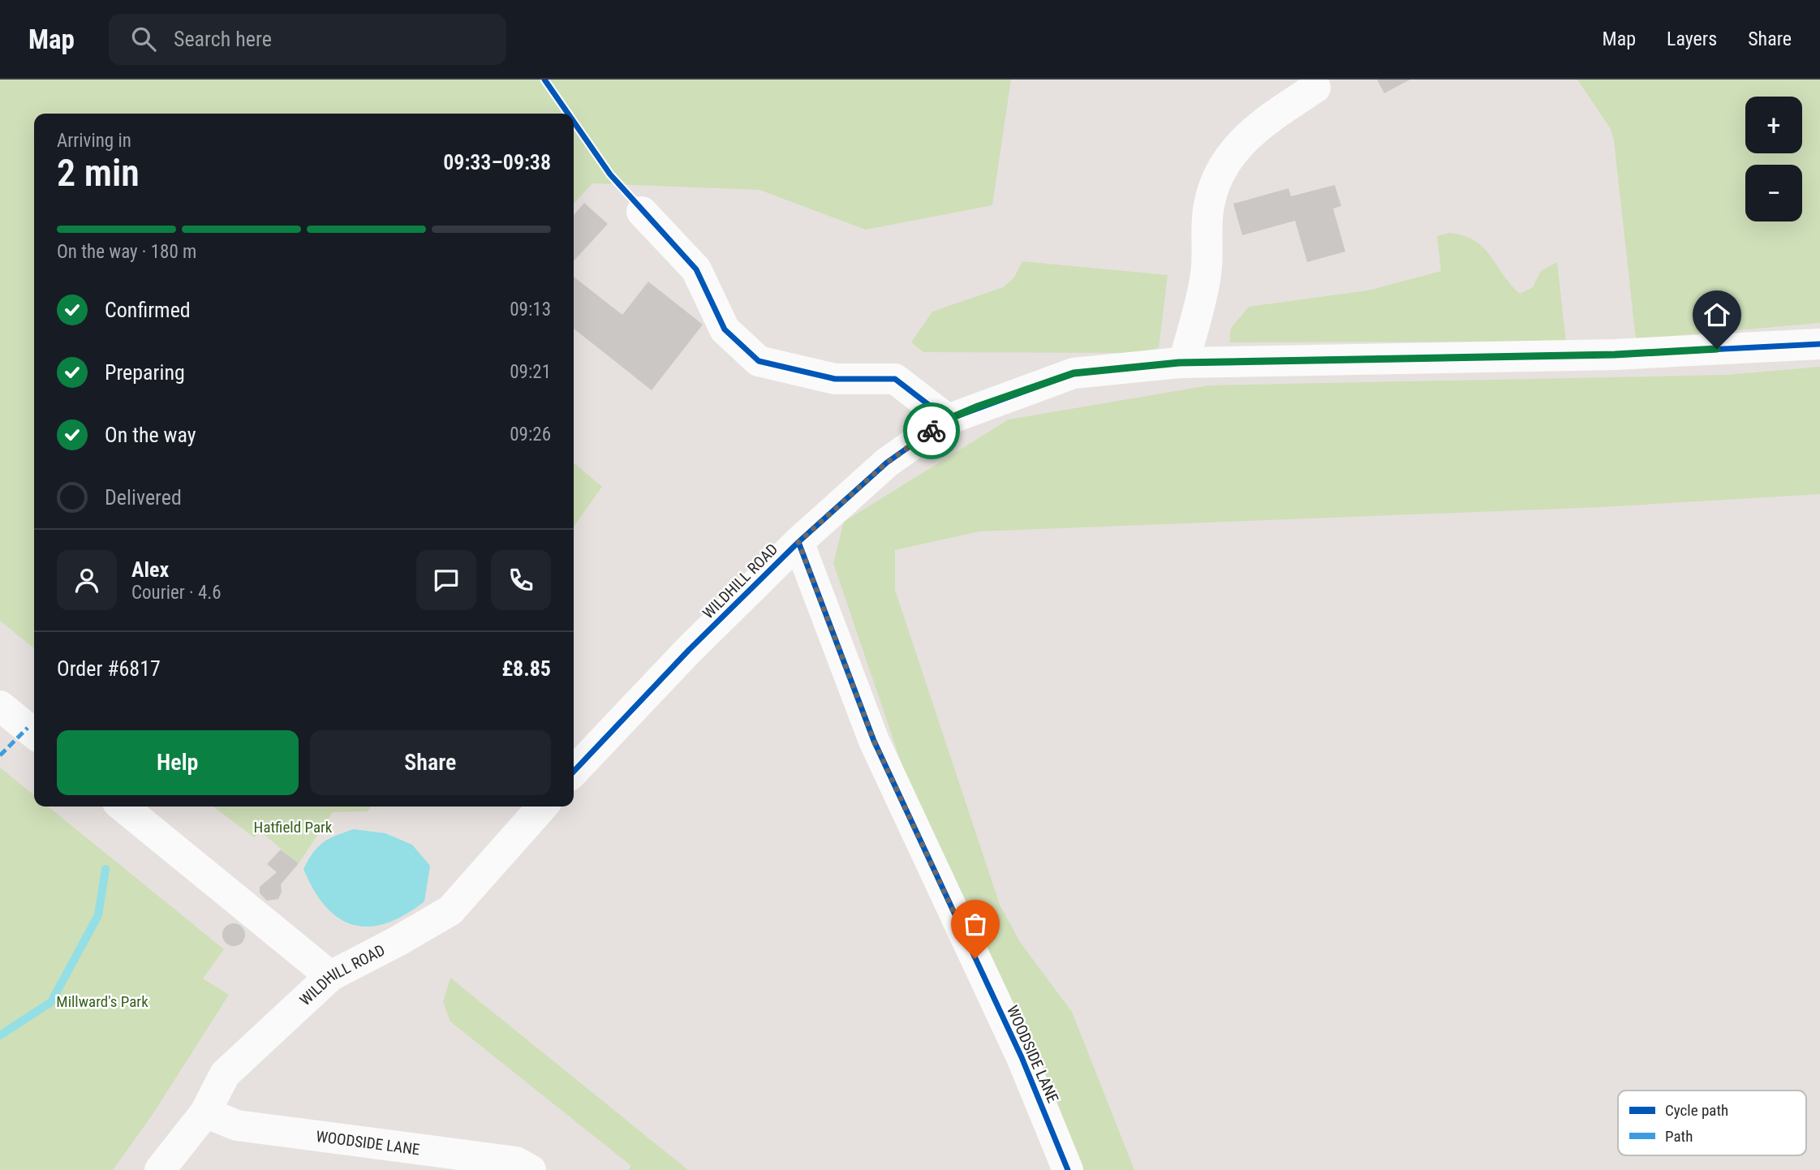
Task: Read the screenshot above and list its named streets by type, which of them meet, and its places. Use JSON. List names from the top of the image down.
{
  "streets": {
    "street": ["WILDHILL ROAD", "WOODSIDE LANE"]
  },
  "crossings": [
    ["WILDHILL ROAD", "WOODSIDE LANE"]
  ],
  "parks": ["Hatfield Park", "Millward's Park"],
  "legend": ["Cycle path", "Path"],
  "page": {
    "header": "Map",
    "search": "Search here",
    "nav": ["Map", "Layers", "Share"],
    "map_buttons": ["+", "−"],
    "heading": ["2 min", "Arriving in", "09:33–09:38"],
    "panel": [
      "Alex",
      "Courier · 4.6",
      "Order #6817",
      "£8.85"
    ],
    "bar": "On the way · 180 m",
    "list": [
      ["Confirmed", "09:13"],
      ["Preparing", "09:21"],
      ["On the way", "09:26"],
      "Delivered"
    ],
    "buttons": ["Help", "Share"]
  }
}
